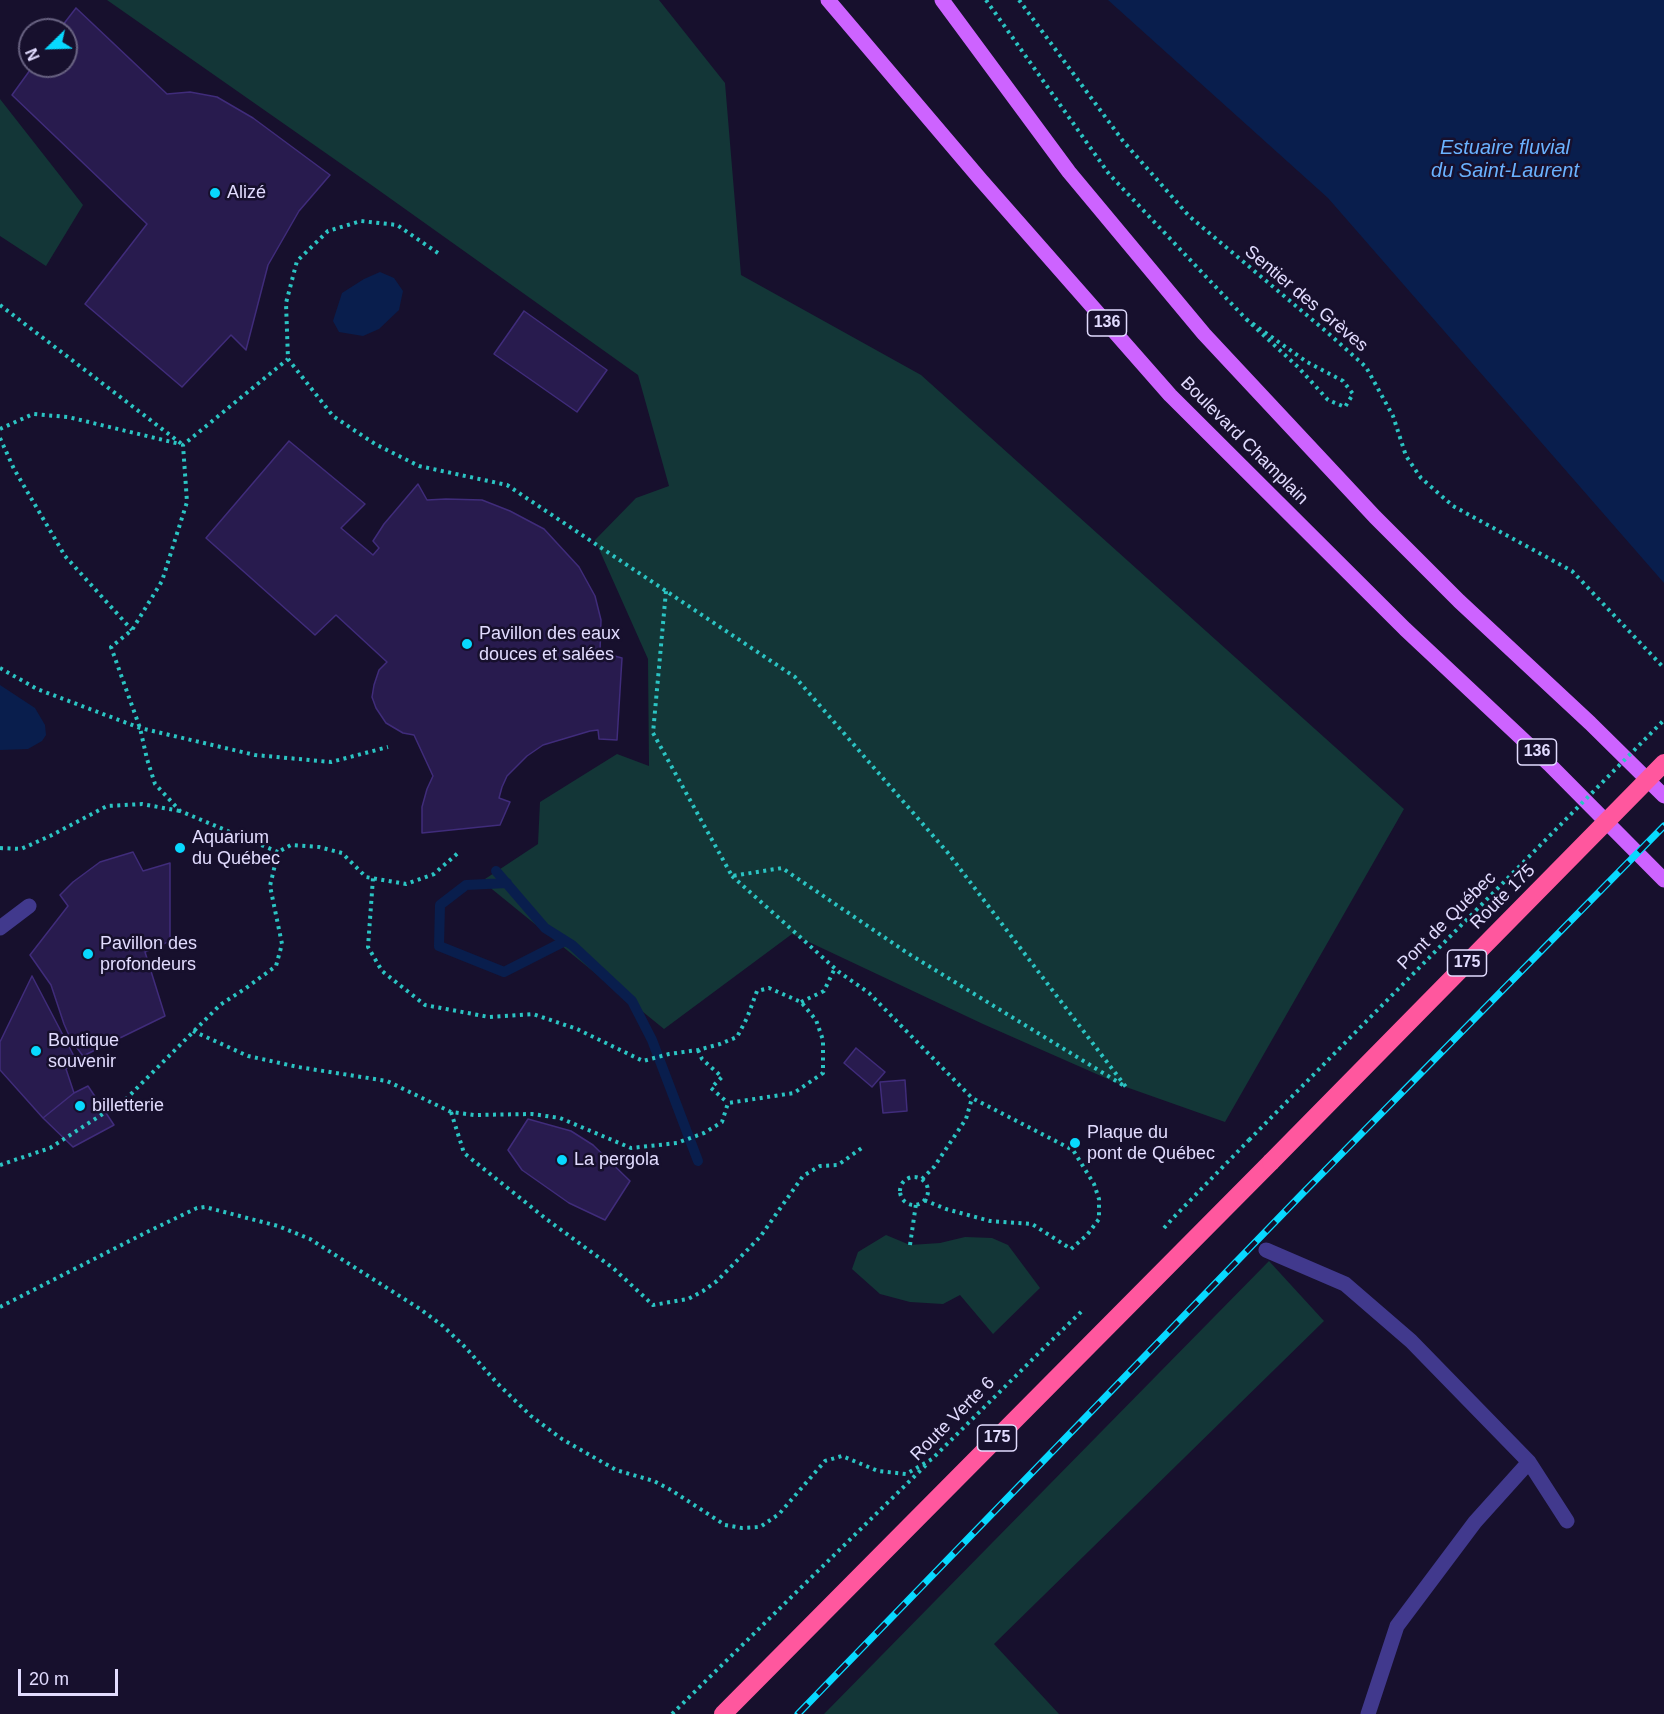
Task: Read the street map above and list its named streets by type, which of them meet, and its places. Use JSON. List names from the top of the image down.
{
  "streets": {
    "highway": ["Route 175", "175"],
    "main road": ["136", "Boulevard Champlain"],
    "path": ["Sentier des Grèves", "Pont de Québec", "Route Verte 6"]
  },
  "water": ["Estuaire fluvial du Saint-Laurent"],
  "places": [
    "Alizé",
    "Pavillon des eaux douces et salées",
    "Aquarium du Québec",
    "Pavillon des profondeurs",
    "Boutique souvenir",
    "billetterie",
    "Plaque du pont de Québec",
    "La pergola"
  ],
  "scale_bar": "20 m",
  "north": "bottom left"
}
